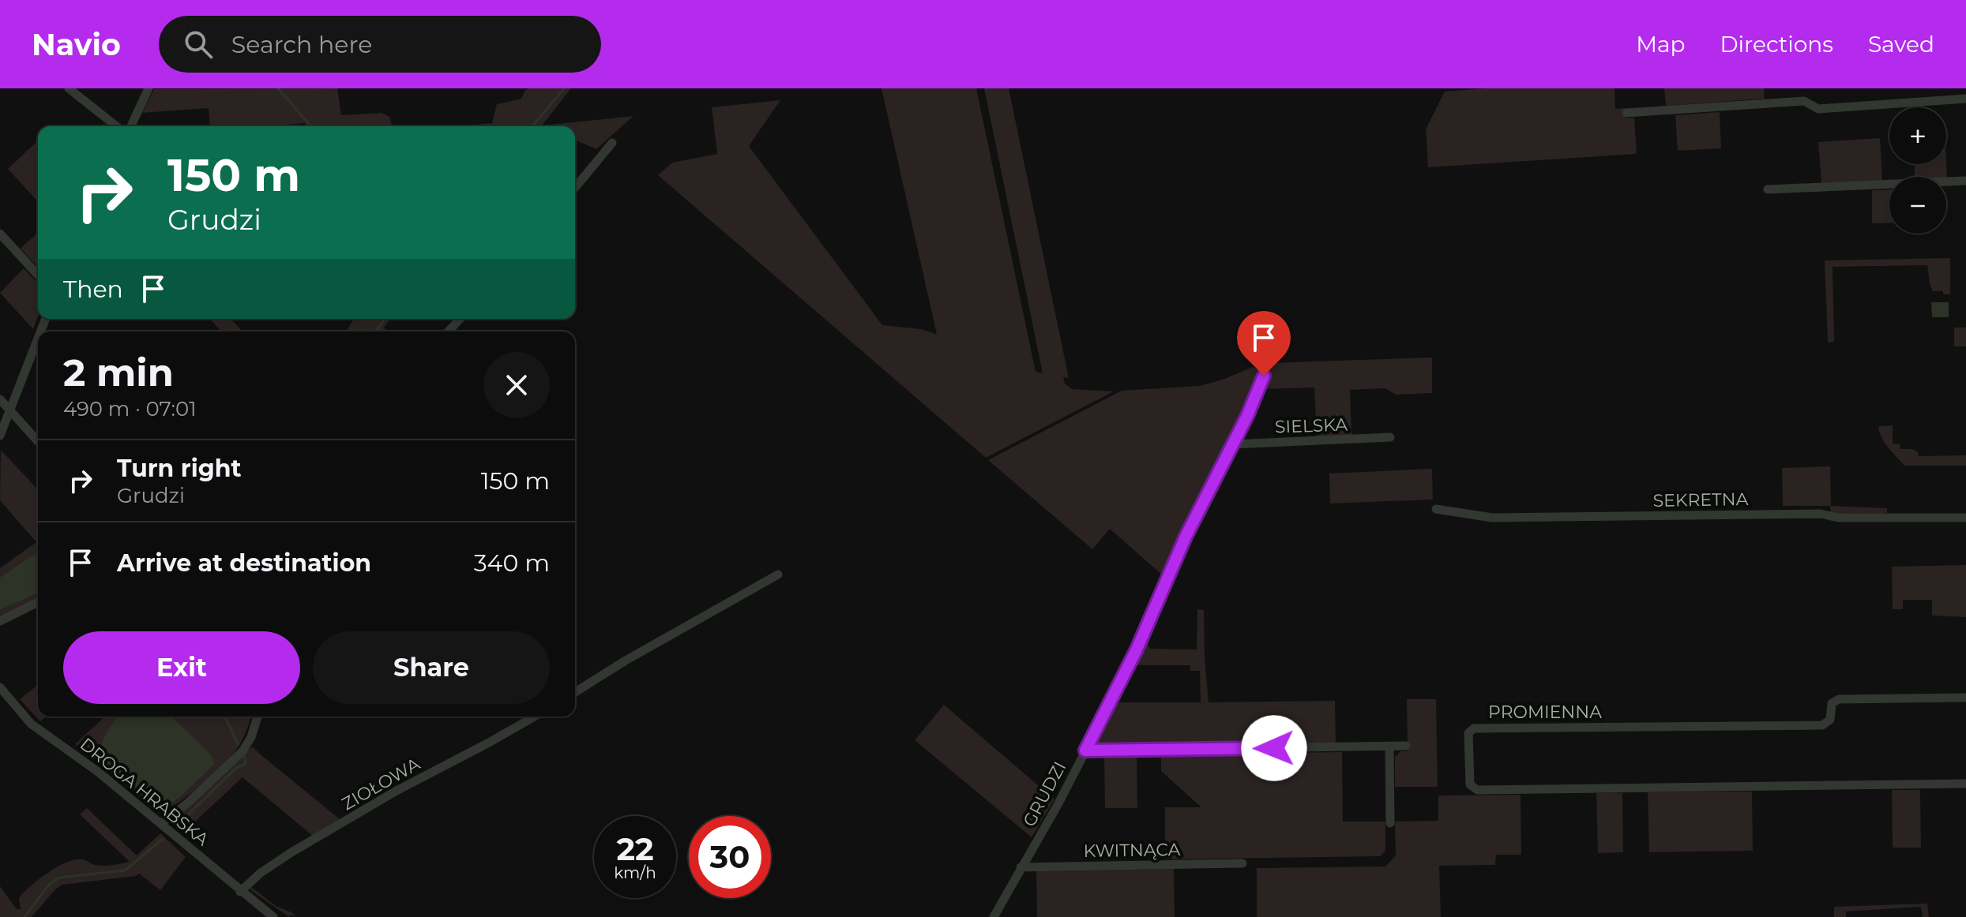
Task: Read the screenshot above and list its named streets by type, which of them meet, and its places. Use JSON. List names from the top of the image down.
{
  "streets": {
    "street": [
      "SIELSKA",
      "SEKRETNA",
      "PROMIENNA",
      "ZIOŁOWA",
      "DROGA HRABSKA",
      "GRUDZI",
      "KWITNĄCA"
    ]
  },
  "crossings": [
    ["SIELSKA", "GRUDZI"],
    ["ZIOŁOWA", "DROGA HRABSKA"],
    ["GRUDZI", "KWITNĄCA"]
  ],
  "page": {
    "header": "Navio",
    "search": "Search here",
    "nav": ["Map", "Directions", "Saved"],
    "map_buttons": ["+", "−"],
    "turn": ["150 m", "Grudzi"],
    "then": "Then",
    "heading": ["2 min", "490 m · 07:01"],
    "list": [
      {
        "name": "Turn right",
        "note": "Grudzi",
        "value": "150 m"
      },
      {
        "name": "Arrive at destination",
        "value": "340 m"
      }
    ],
    "buttons": ["Exit", "Share"],
    "speed": "22 km/h",
    "limit": "30"
  }
}
